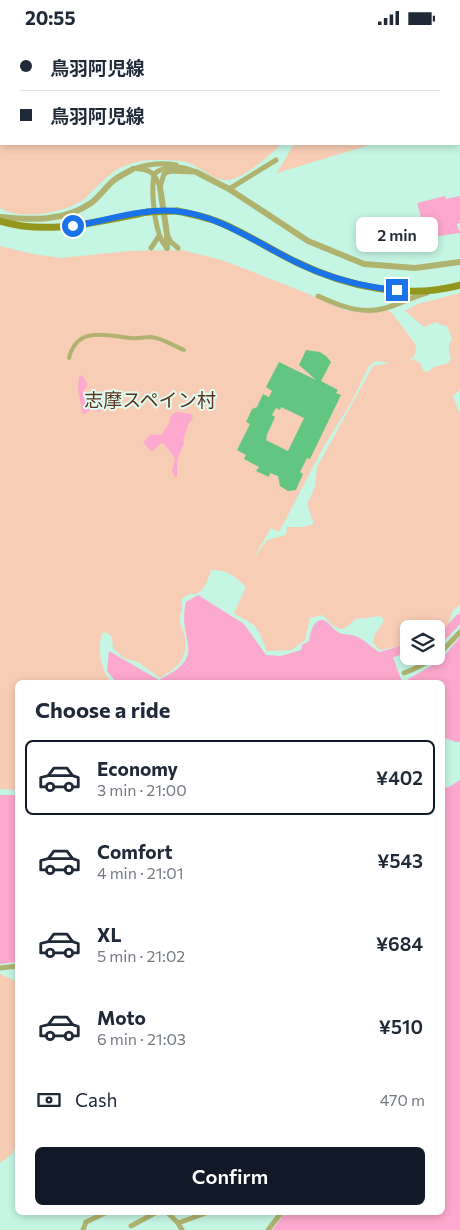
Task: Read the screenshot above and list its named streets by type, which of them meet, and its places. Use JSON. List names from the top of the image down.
{
  "parks": ["志摩スペイン村"],
  "page": {
    "status": "20:55",
    "banner": ["鳥羽阿児線", "鳥羽阿児線"],
    "bubble": "2 min",
    "heading": "Choose a ride",
    "list": [
      {
        "name": "Economy",
        "note": "3 min · 21:00",
        "value": "¥402"
      },
      {
        "name": "Comfort",
        "note": "4 min · 21:01",
        "value": "¥543"
      },
      {
        "name": "XL",
        "note": "5 min · 21:02",
        "value": "¥684"
      },
      {
        "name": "Moto",
        "note": "6 min · 21:03",
        "value": "¥510"
      }
    ],
    "pay": ["Cash", "470 m"],
    "buttons": "Confirm"
  }
}
